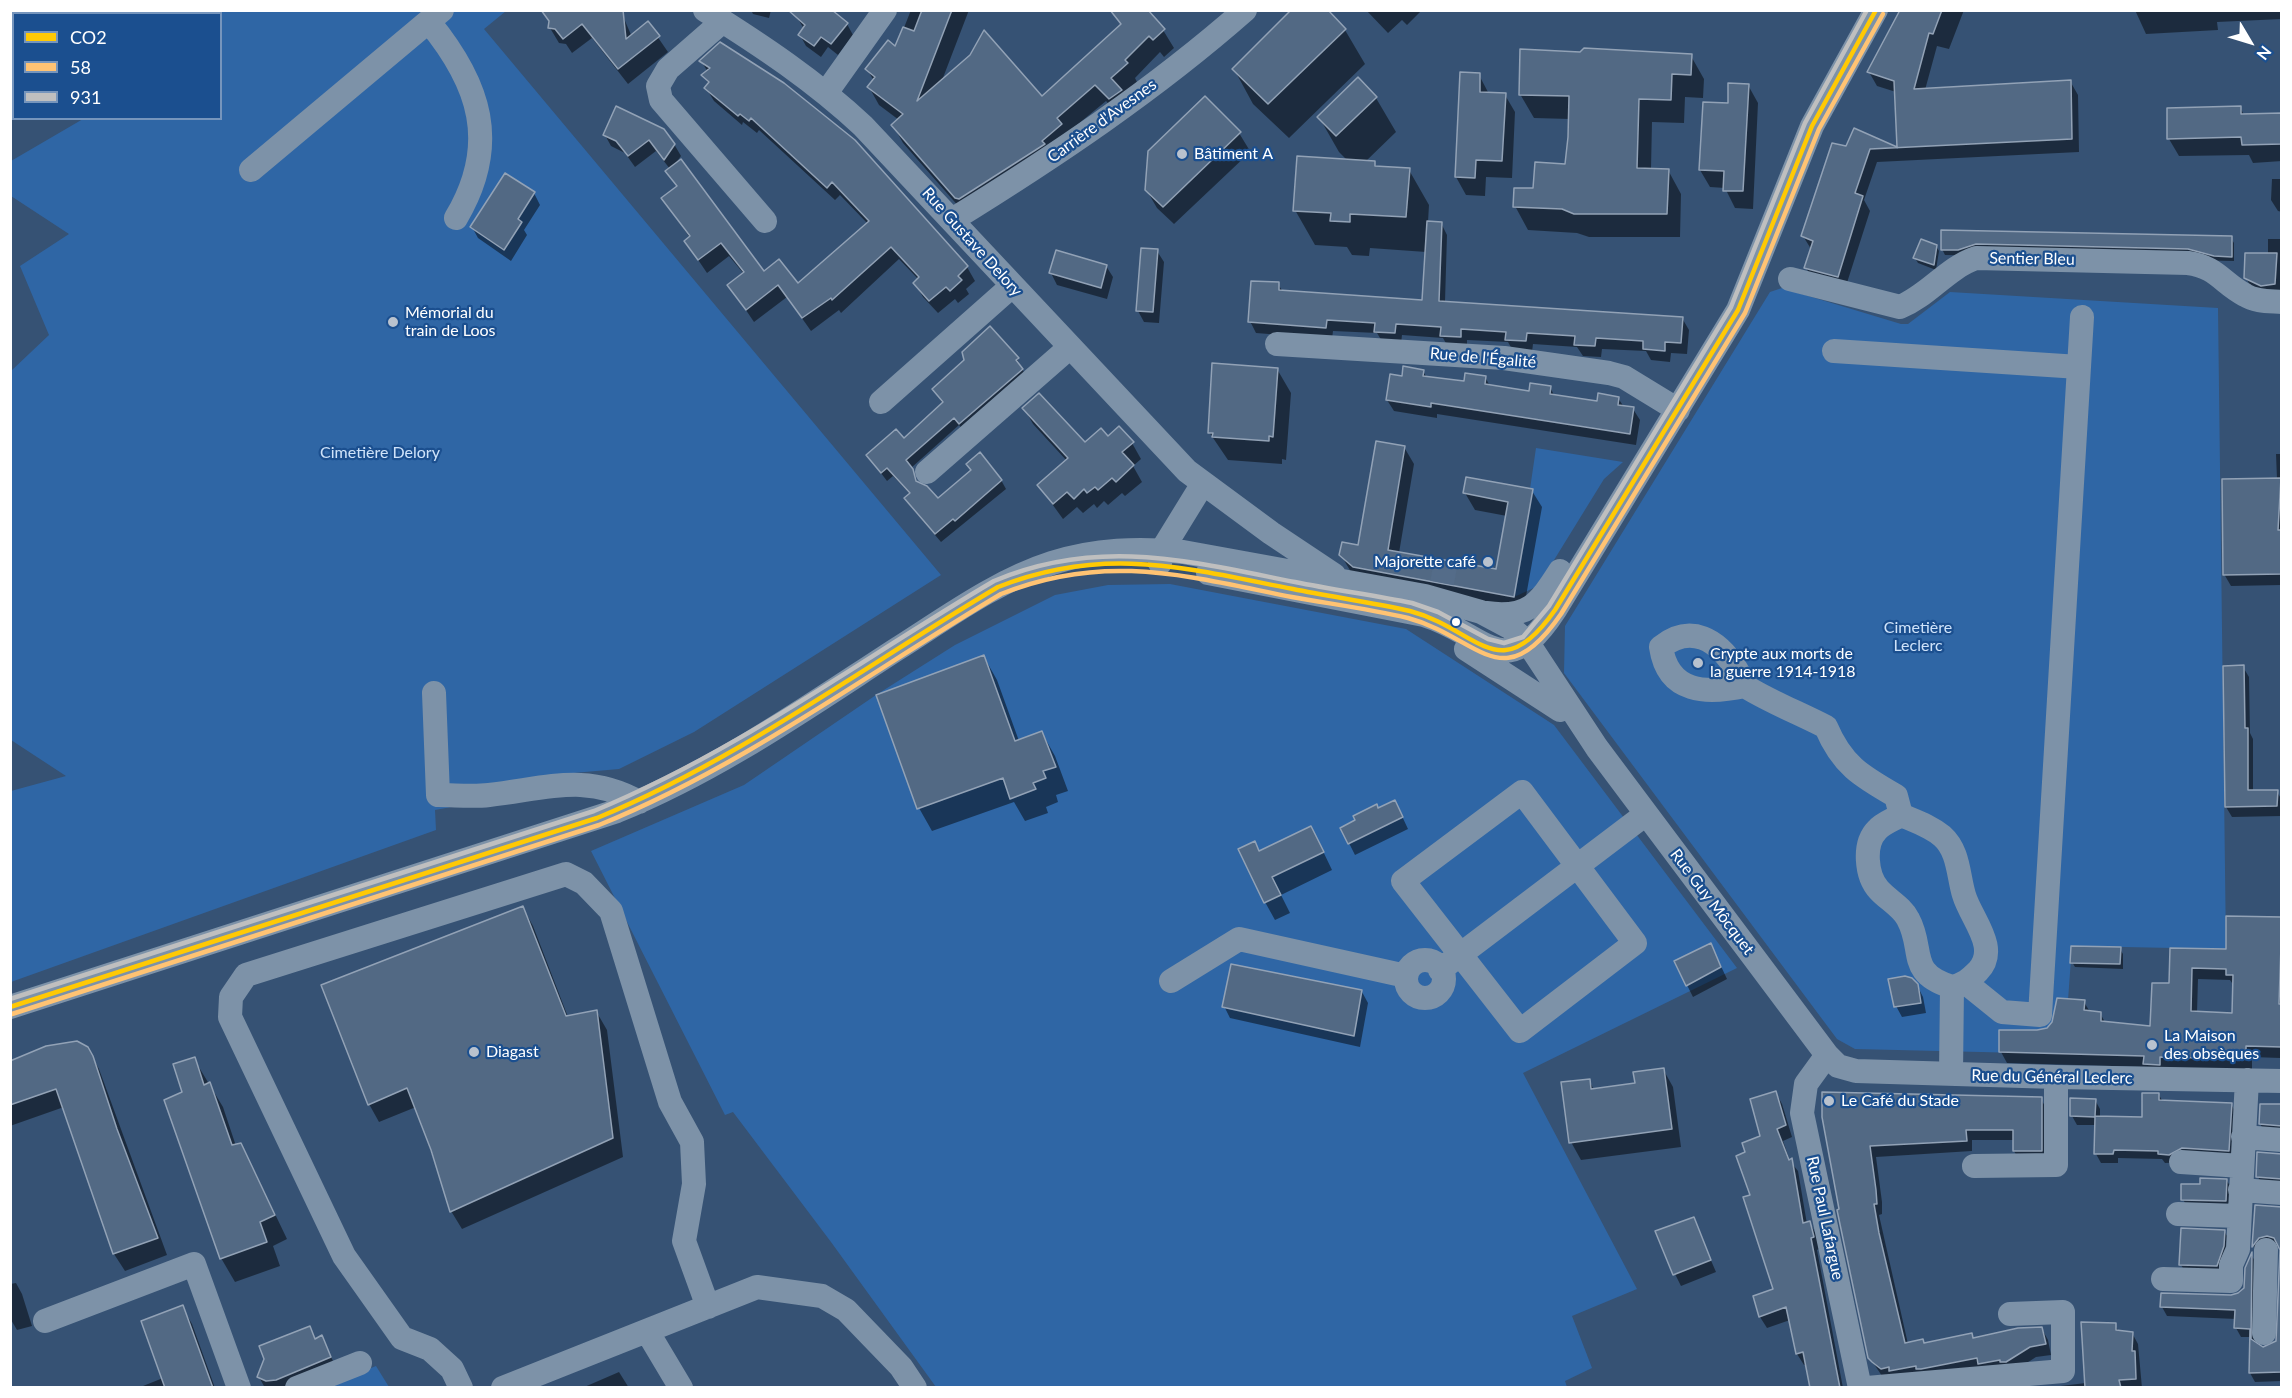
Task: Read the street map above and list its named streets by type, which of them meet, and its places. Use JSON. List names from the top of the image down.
{
  "streets": {
    "street": [
      "Carrière d'Avesnes",
      "Rue Gustave Delory",
      "Sentier Bleu",
      "Rue de l'Égalité",
      "Rue Guy Môcquet",
      "Rue du Général Leclerc",
      "Rue Paul Lafargue"
    ]
  },
  "crossings": [
    ["Carrière d'Avesnes", "Rue Gustave Delory"],
    ["Rue Guy Môcquet", "Rue du Général Leclerc"],
    ["Rue Guy Môcquet", "Rue Paul Lafargue"],
    ["Rue du Général Leclerc", "Rue Paul Lafargue"]
  ],
  "parks": ["Cimetière Delory", "Cimetière Leclerc"],
  "places": [
    "Bâtiment A",
    "Mémorial du train de Loos",
    "Majorette café",
    "Crypte aux morts de la guerre 1914-1918",
    "La Maison des obsèques",
    "Diagast",
    "Le Café du Stade"
  ],
  "lines": ["transit line CO2", "transit line 931", "transit line 58"],
  "legend": ["CO2", "58", "931"],
  "north": "bottom right"
}
